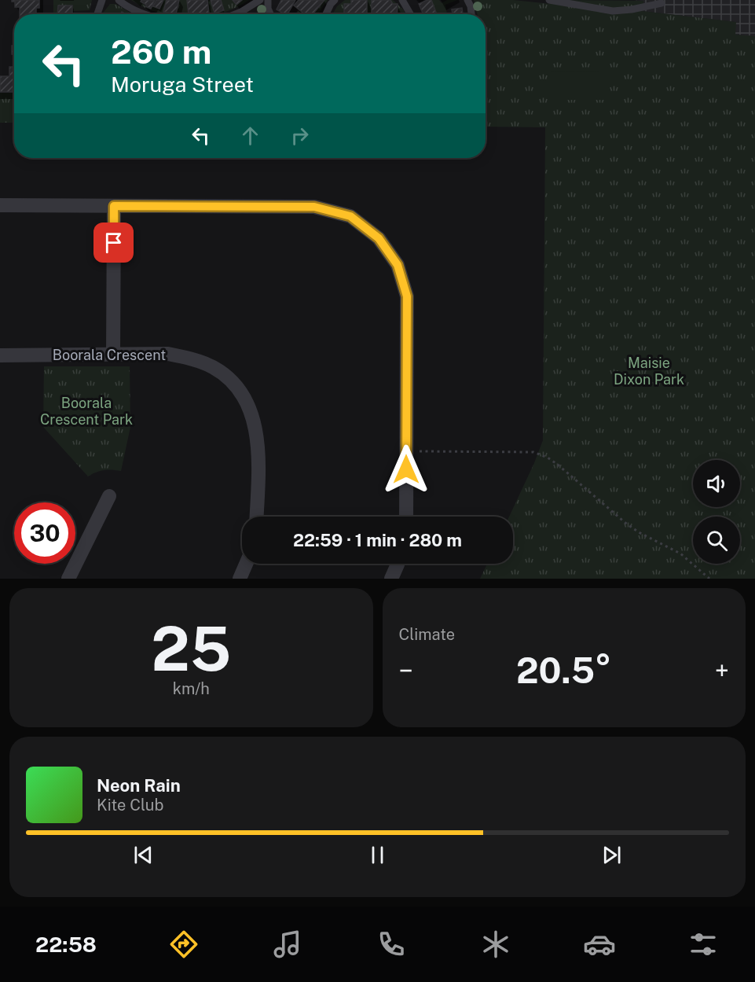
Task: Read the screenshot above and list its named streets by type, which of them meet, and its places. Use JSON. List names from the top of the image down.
{
  "streets": {
    "street": ["Boorala Crescent"]
  },
  "parks": ["Maisie Dixon Park", "Boorala Crescent Park"],
  "page": {
    "turn": ["260 m", "Moruga Street"],
    "limit": "30",
    "trip": "22:59 · 1 min · 280 m",
    "tile": [
      ["25", "km/h"],
      "Climate"
    ],
    "heat": ["−", "20.5°", "+"],
    "song": ["Neon Rain", "Kite Club"],
    "tabs": "22:58"
  }
}
